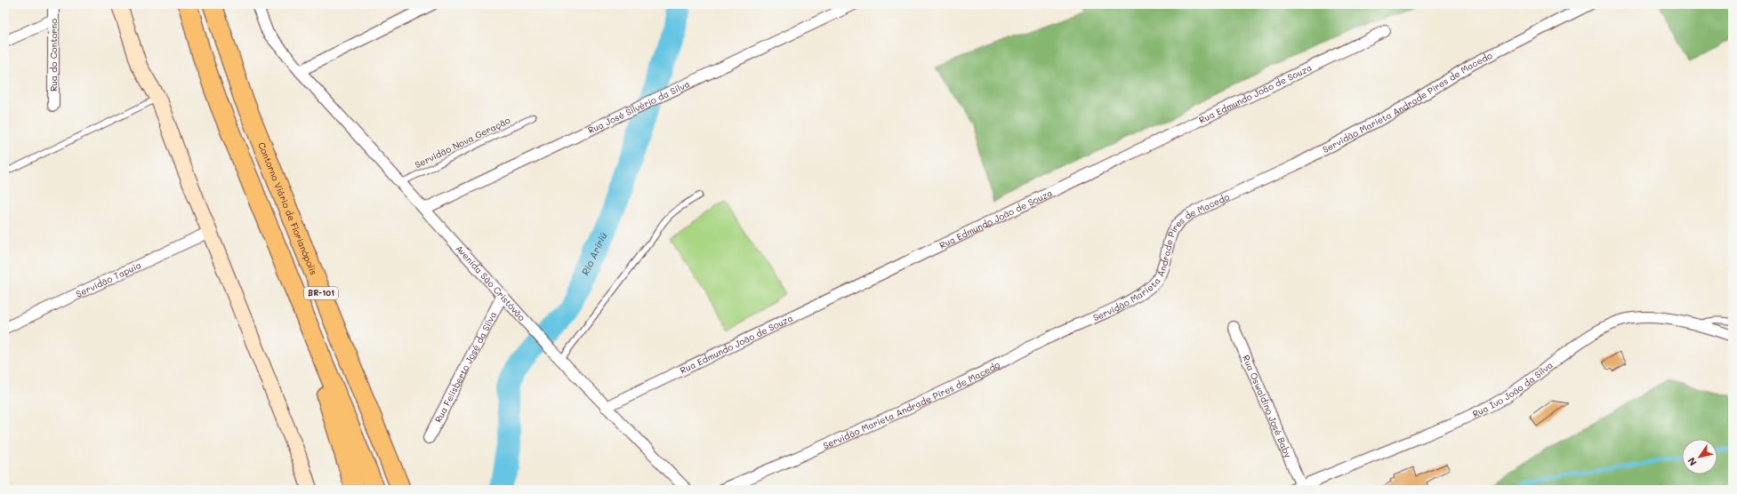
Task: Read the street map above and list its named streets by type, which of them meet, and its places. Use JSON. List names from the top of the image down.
{
  "streets": {
    "highway": ["Contorno Viário de Florianópolis", "BR-101"],
    "street": [
      "Rua do Contorno",
      "Rua Edmundo João de Souza",
      "Servidão Marieta Andrade Pires de Macedo",
      "Rua José Silvério da Silva",
      "Servidão Tapuia",
      "Avenida São Cristóvão",
      "Rua Felisberto José da Silva",
      "Rua Ivo João da Silva",
      "Rua Oswaldino José Baby"
    ],
    "lane": ["Servidão Nova Geração"]
  },
  "crossings": [
    ["Rua Edmundo João de Souza", "Avenida São Cristóvão"],
    ["Rua José Silvério da Silva", "Avenida São Cristóvão"],
    ["Servidão Nova Geração", "Avenida São Cristóvão"],
    ["Avenida São Cristóvão", "Rua Felisberto José da Silva"],
    ["Rua Ivo João da Silva", "Rua Oswaldino José Baby"]
  ],
  "water": ["Rio Aririú"],
  "north": "bottom left"
}
